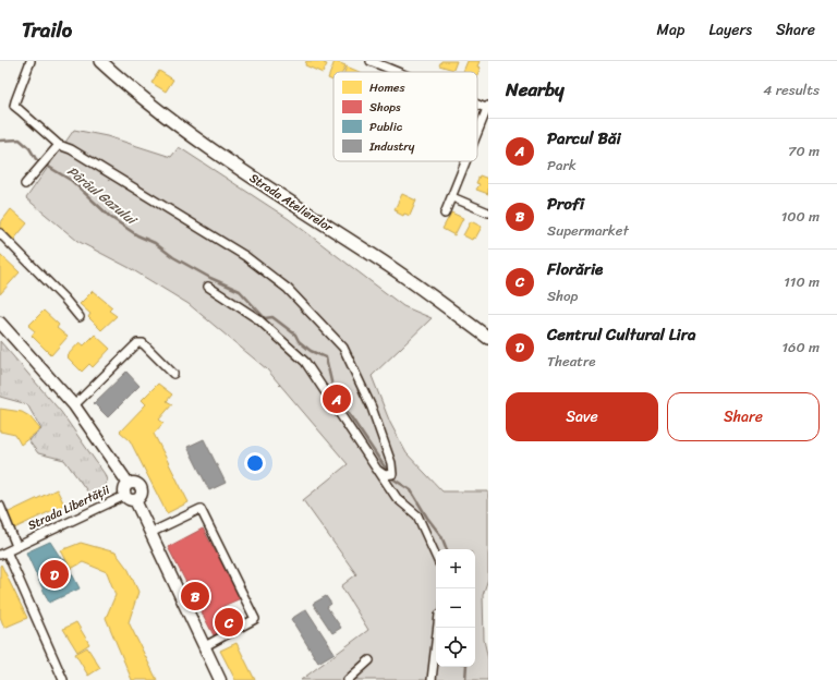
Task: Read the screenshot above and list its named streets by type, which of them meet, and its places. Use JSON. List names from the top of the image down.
{
  "streets": {
    "main road": ["Strada Atelierelor"],
    "street": ["Strada Libertății"]
  },
  "water": ["Pârâul Gazului"],
  "legend": [
    "Homes",
    "Shops",
    "Public",
    "Industry"
  ],
  "page": {
    "header": "Trailo",
    "nav": ["Map", "Layers", "Share"],
    "heading": ["Nearby", "4 results"],
    "list": [
      {
        "mark": "A",
        "name": "Parcul Băi",
        "note": "Park",
        "value": "70 m"
      },
      {
        "mark": "B",
        "name": "Profi",
        "note": "Supermarket",
        "value": "100 m"
      },
      {
        "mark": "C",
        "name": "Florărie",
        "note": "Shop",
        "value": "110 m"
      },
      {
        "mark": "D",
        "name": "Centrul Cultural Lira",
        "note": "Theatre",
        "value": "160 m"
      }
    ],
    "buttons": ["Save", "Share"],
    "pins": [
      "A",
      "D",
      "B",
      "C"
    ],
    "map_buttons": ["+", "−"]
  }
}
